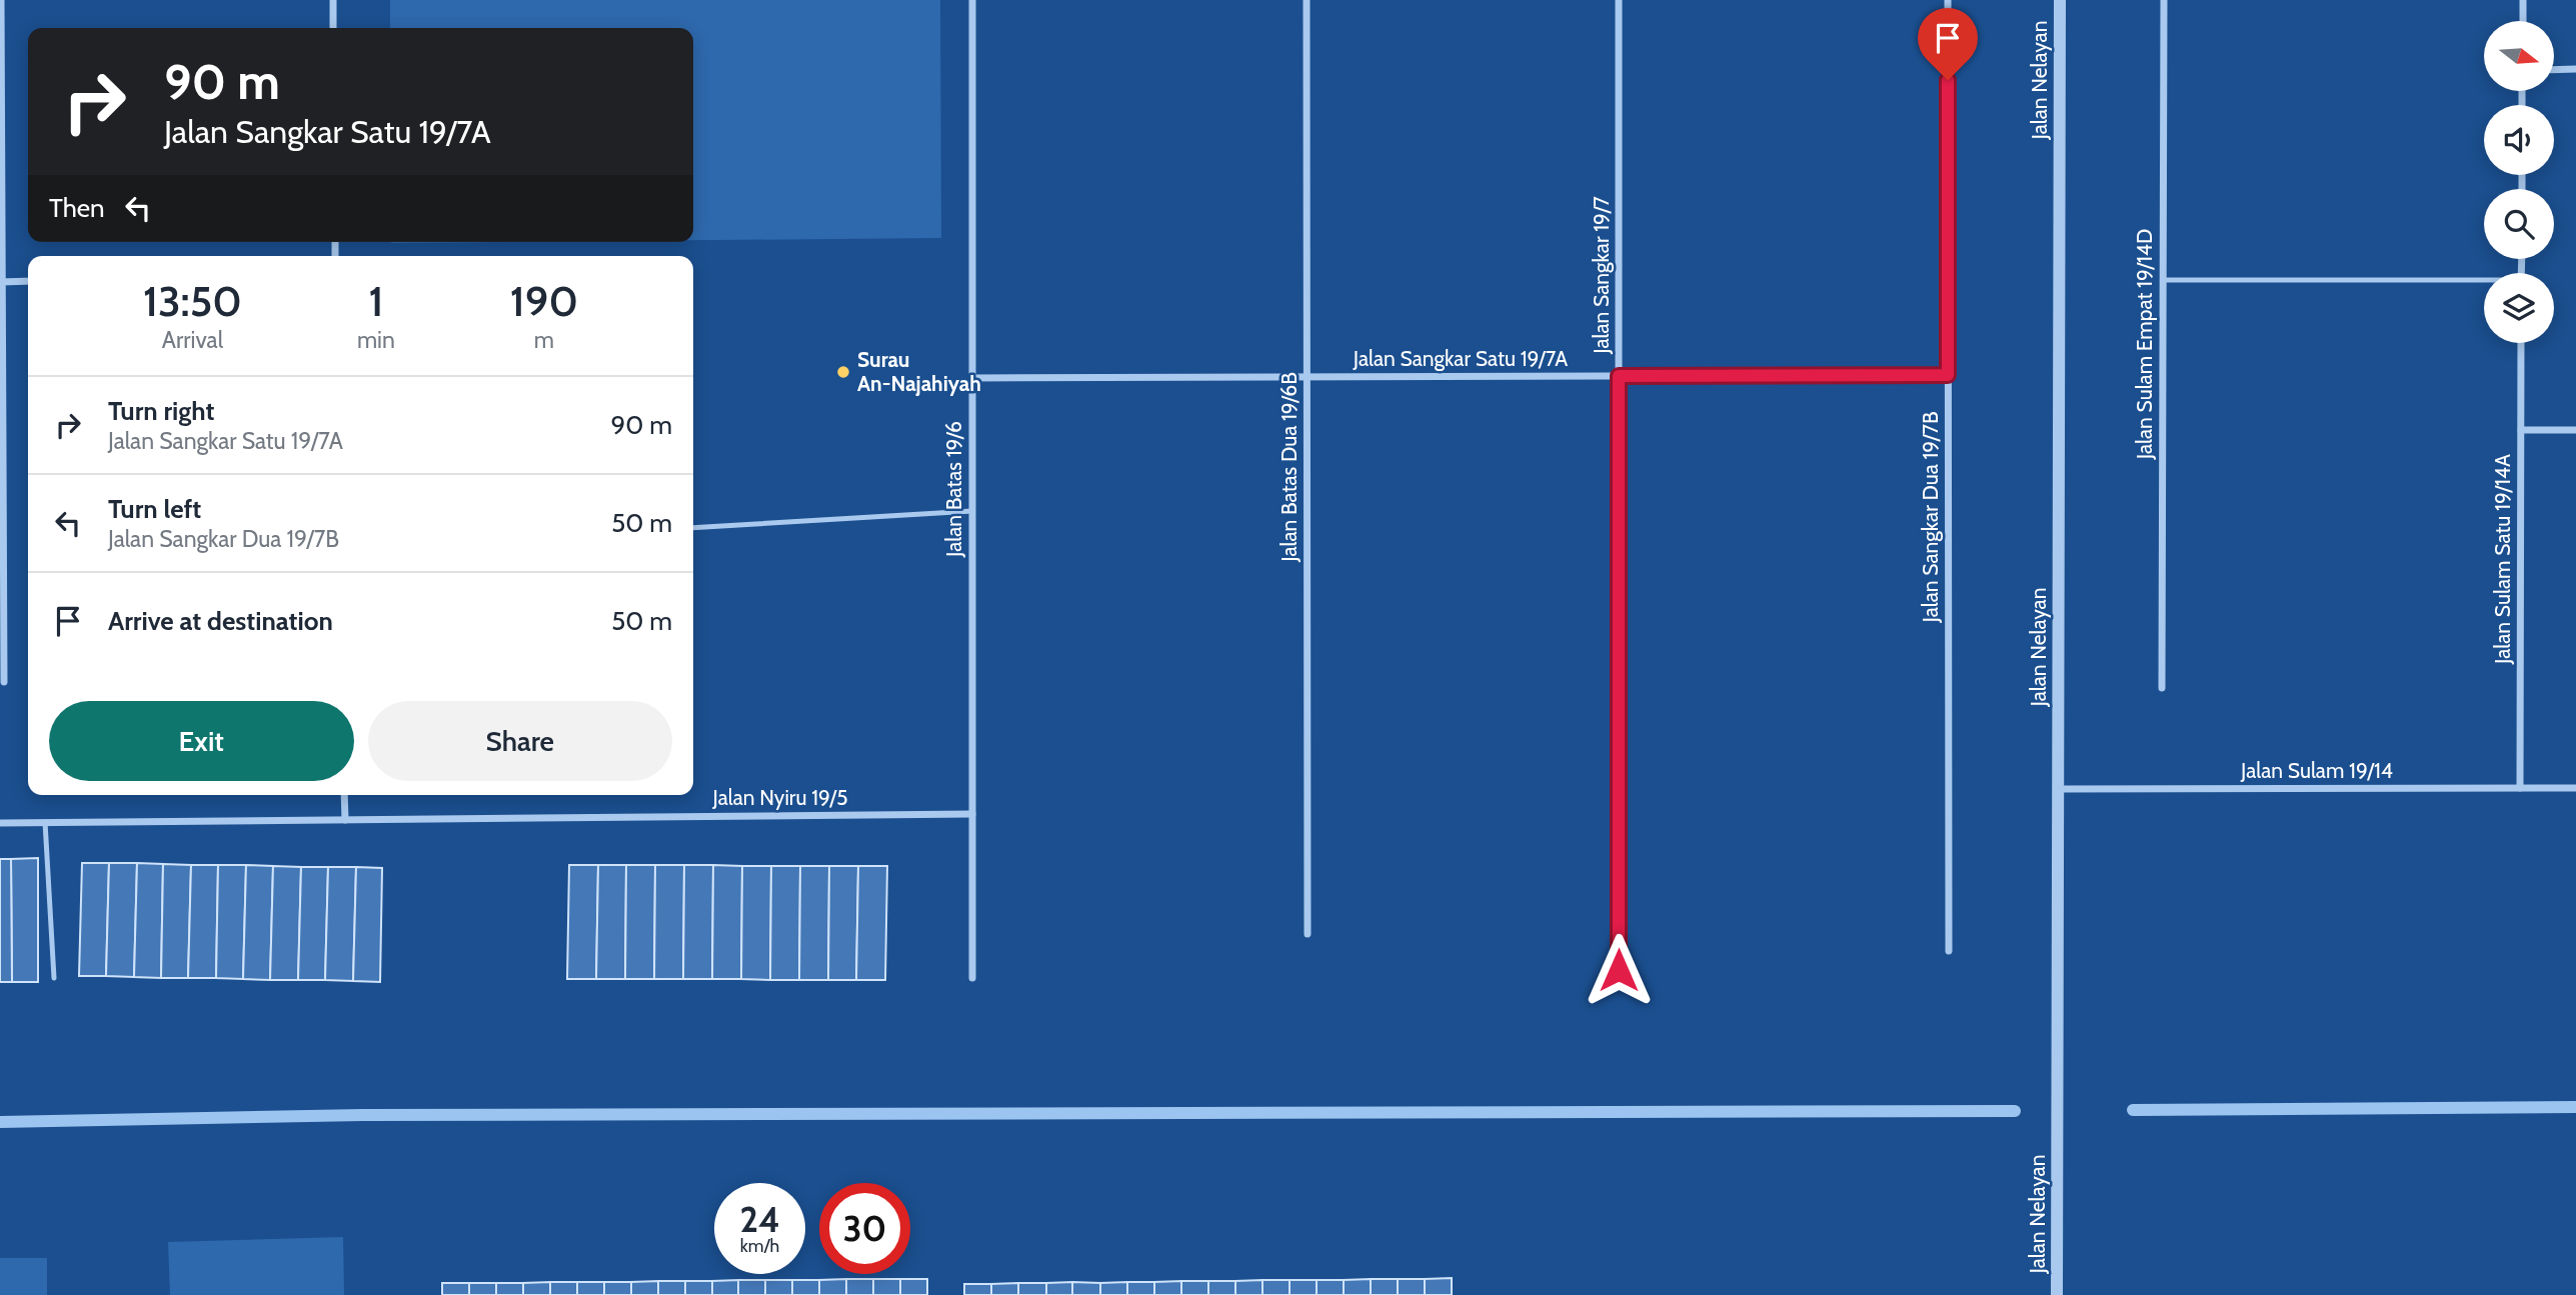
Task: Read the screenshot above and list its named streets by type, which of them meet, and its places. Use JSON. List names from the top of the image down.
{
  "streets": {
    "street": [
      "Jalan Nelayan",
      "Jalan Sangkar 19/7",
      "Jalan Sulam Empat 19/14D",
      "Jalan Sangkar Satu 19/7A",
      "Jalan Batas Dua 19/6B",
      "Jalan Batas 19/6",
      "Jalan Sangkar Dua 19/7B",
      "Jalan Sulam Satu 19/14A",
      "Jalan Sulam 19/14",
      "Jalan Nyiru 19/5"
    ]
  },
  "crossings": [
    ["Jalan Nelayan", "Jalan Sulam 19/14"],
    ["Jalan Sangkar 19/7", "Jalan Sangkar Satu 19/7A"],
    ["Jalan Sangkar Satu 19/7A", "Jalan Batas Dua 19/6B"],
    ["Jalan Sangkar Satu 19/7A", "Jalan Batas 19/6"],
    ["Jalan Sangkar Satu 19/7A", "Jalan Sangkar Dua 19/7B"],
    ["Jalan Batas 19/6", "Jalan Nyiru 19/5"],
    ["Jalan Sulam Satu 19/14A", "Jalan Sulam 19/14"]
  ],
  "places": ["Surau An-Najahiyah"],
  "north": "right",
  "page": {
    "turn": ["90 m", "Jalan Sangkar Satu 19/7A"],
    "then": "Then",
    "eta": [
      "13:50",
      "Arrival",
      "1",
      "min",
      "190",
      "m"
    ],
    "list": [
      {
        "name": "Turn right",
        "note": "Jalan Sangkar Satu 19/7A",
        "value": "90 m"
      },
      {
        "name": "Turn left",
        "note": "Jalan Sangkar Dua 19/7B",
        "value": "50 m"
      },
      {
        "name": "Arrive at destination",
        "value": "50 m"
      }
    ],
    "buttons": ["Exit", "Share"],
    "speed": "24 km/h",
    "limit": "30"
  }
}
